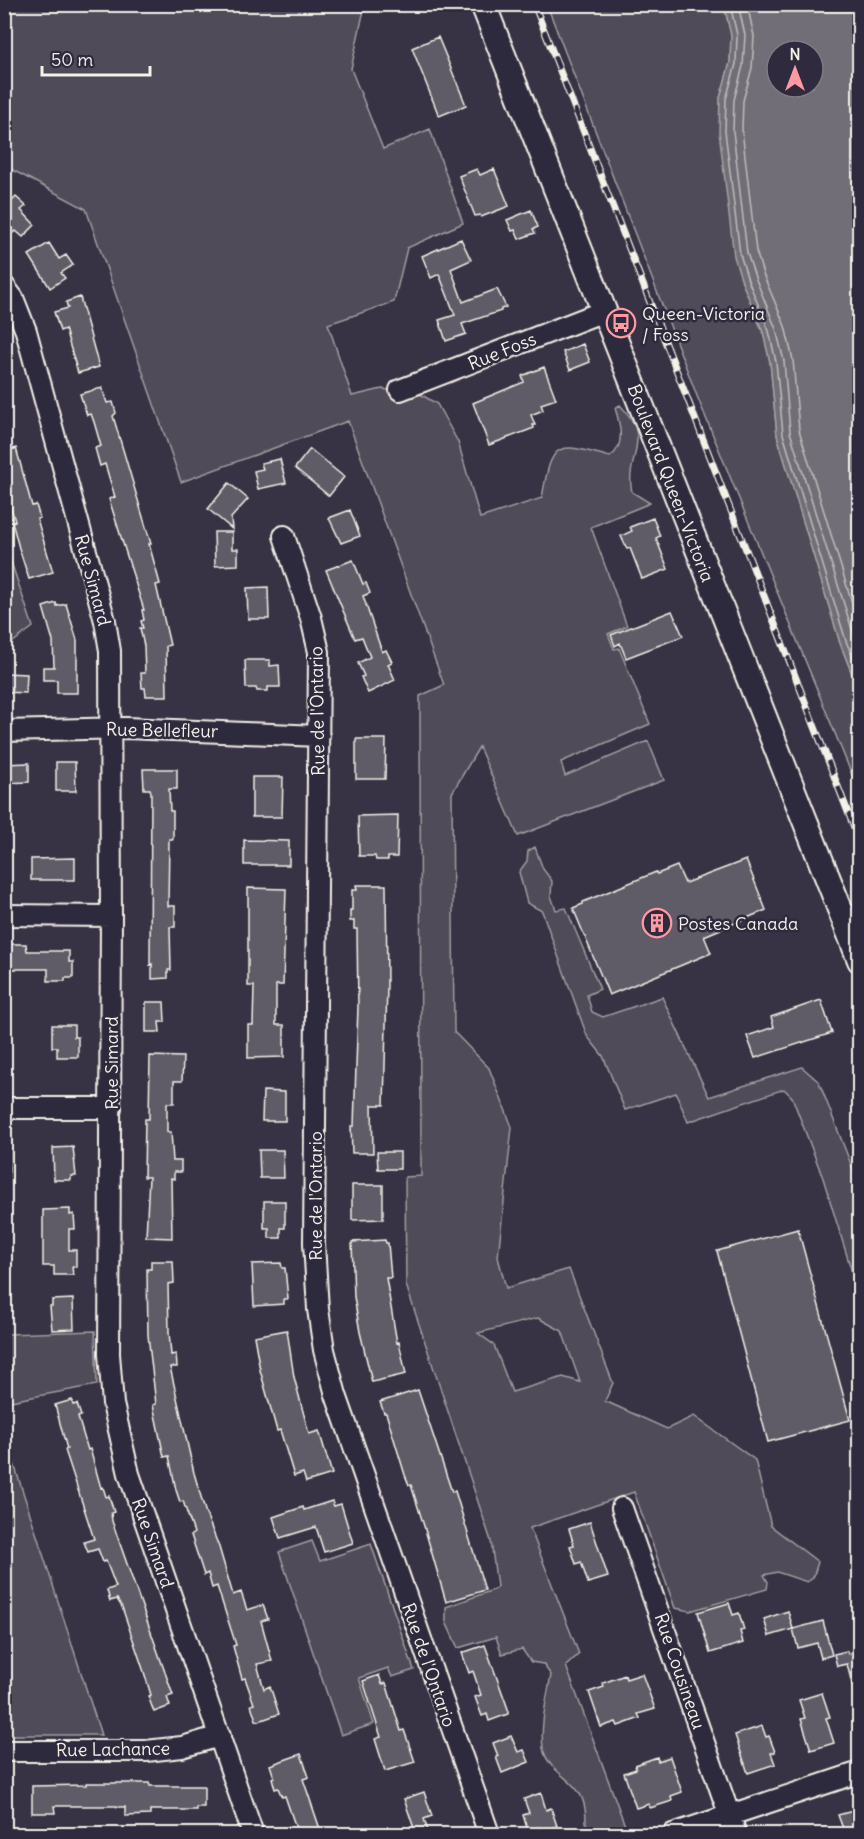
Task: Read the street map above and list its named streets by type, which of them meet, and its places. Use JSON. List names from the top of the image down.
{
  "streets": {
    "main road": ["Boulevard Queen-Victoria"],
    "street": [
      "Rue Foss",
      "Rue Simard",
      "Rue de l'Ontario",
      "Rue Bellefleur",
      "Rue Cousineau",
      "Rue Lachance"
    ]
  },
  "crossings": [
    ["Rue Foss", "Boulevard Queen-Victoria"],
    ["Rue Simard", "Rue Bellefleur"],
    ["Rue Simard", "Rue Lachance"],
    ["Rue de l'Ontario", "Rue Bellefleur"]
  ],
  "places": {
    "bus stop": ["Queen-Victoria / Foss"],
    "building": ["Postes Canada"]
  },
  "scale_bar": "50 m",
  "north": "top"
}
